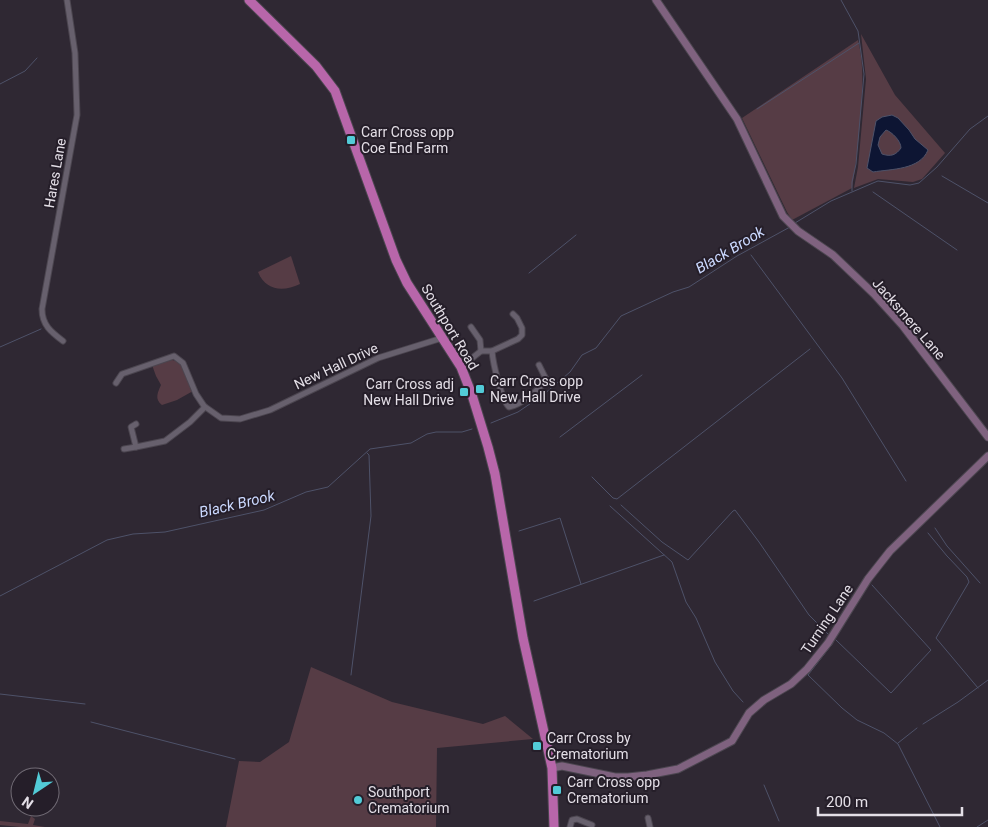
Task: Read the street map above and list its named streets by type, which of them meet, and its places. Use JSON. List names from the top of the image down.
{
  "streets": {
    "highway": ["Southport Road"],
    "street": [
      "Hares Lane",
      "Jacksmere Lane",
      "New Hall Drive",
      "Turning Lane"
    ]
  },
  "crossings": [
    ["Southport Road", "New Hall Drive"],
    ["Southport Road", "Turning Lane"]
  ],
  "water": ["Black Brook"],
  "places": {
    "transit": [
      "Carr Cross opp Coe End Farm",
      "Carr Cross opp New Hall Drive",
      "Carr Cross adj New Hall Drive",
      "Carr Cross by Crematorium",
      "Carr Cross opp Crematorium"
    ],
    "other": ["Southport Crematorium"]
  },
  "scale_bar": "200 m",
  "north": "bottom left"
}
